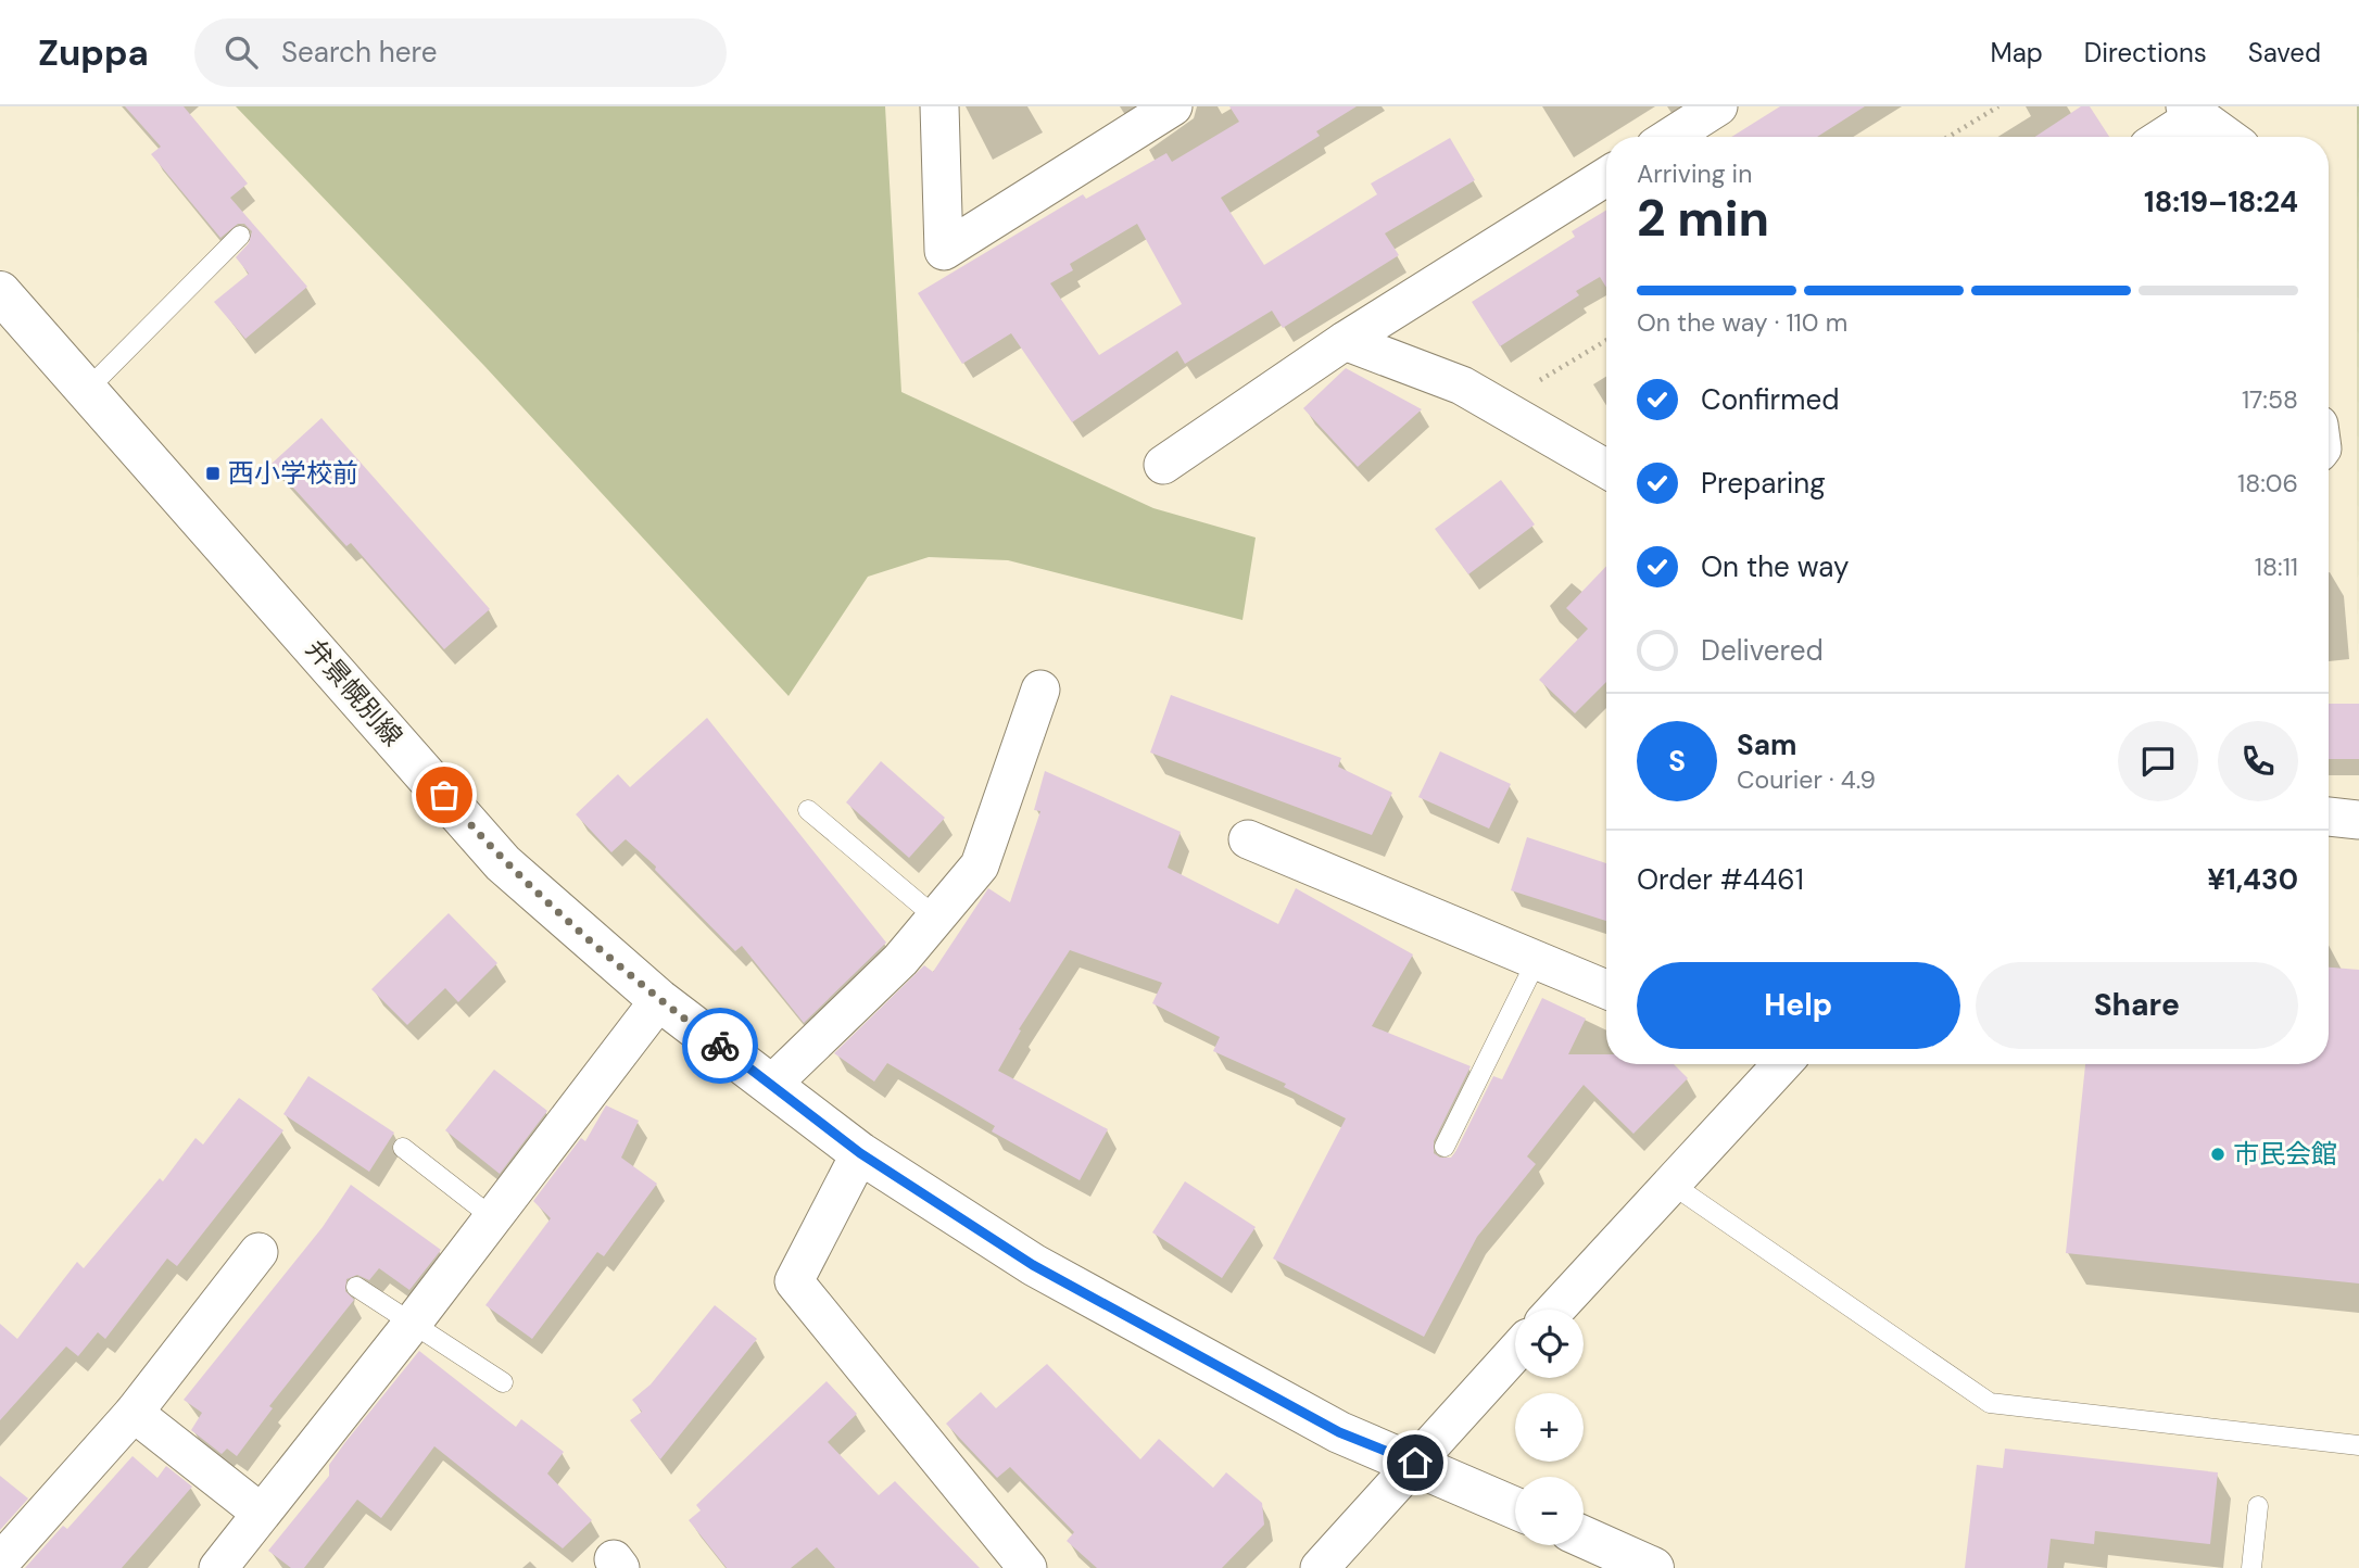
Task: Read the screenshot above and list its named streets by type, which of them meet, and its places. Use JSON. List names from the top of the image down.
{
  "streets": {
    "main road": ["弁景幌別線"]
  },
  "places": {
    "transit": ["西小学校前"],
    "other": ["市民会館"]
  },
  "page": {
    "header": "Zuppa",
    "search": "Search here",
    "nav": ["Map", "Directions", "Saved"],
    "heading": ["2 min", "Arriving in", "18:19–18:24"],
    "panel": [
      "Sam",
      "Courier · 4.9",
      "Order #4461",
      "¥1,430"
    ],
    "bar": "On the way · 110 m",
    "list": [
      ["Confirmed", "17:58"],
      ["Preparing", "18:06"],
      ["On the way", "18:11"],
      "Delivered"
    ],
    "round": "S",
    "buttons": ["Help", "Share"],
    "map_buttons": ["+", "−"]
  }
}
